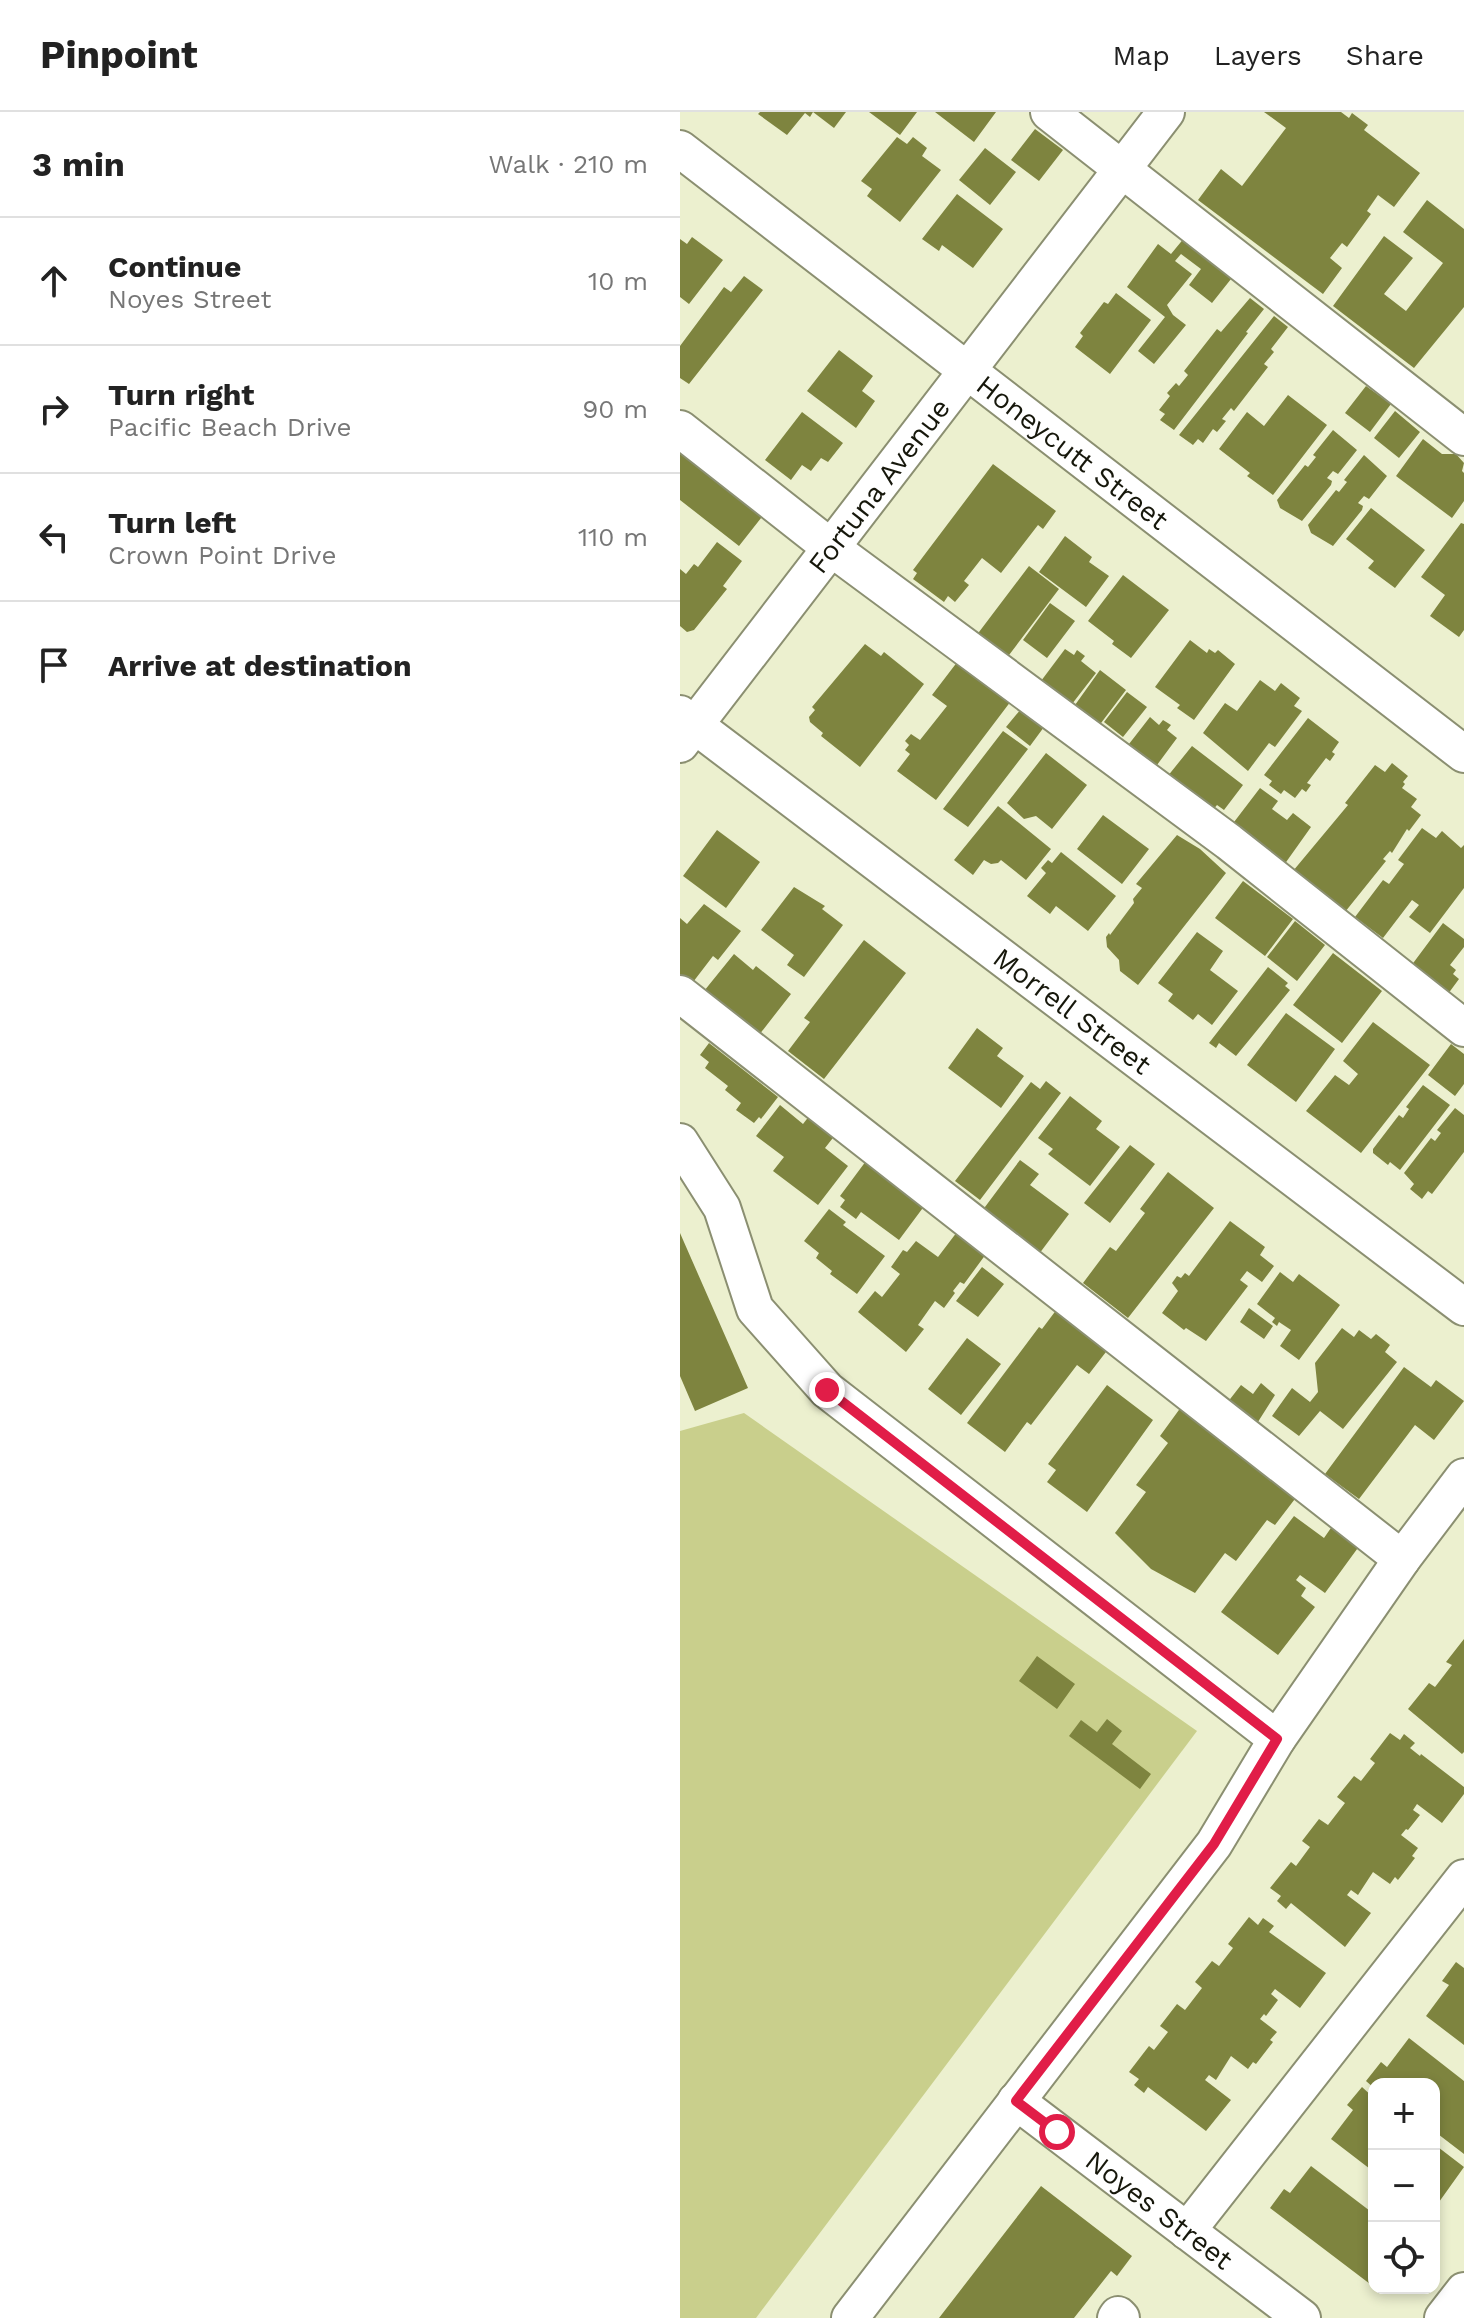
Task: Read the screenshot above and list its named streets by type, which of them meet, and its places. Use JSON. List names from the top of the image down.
{
  "streets": {
    "street": [
      "Honeycutt Street",
      "Fortuna Avenue",
      "Morrell Street",
      "Noyes Street"
    ]
  },
  "crossings": [
    ["Honeycutt Street", "Fortuna Avenue"],
    ["Fortuna Avenue", "Morrell Street"]
  ],
  "page": {
    "header": "Pinpoint",
    "nav": ["Map", "Layers", "Share"],
    "heading": ["3 min", "Walk · 210 m"],
    "list": [
      ["Continue", "Noyes Street", "10 m"],
      ["Turn right", "Pacific Beach Drive", "90 m"],
      ["Turn left", "Crown Point Drive", "110 m"],
      "Arrive at destination"
    ],
    "map_buttons": ["+", "−"]
  }
}
